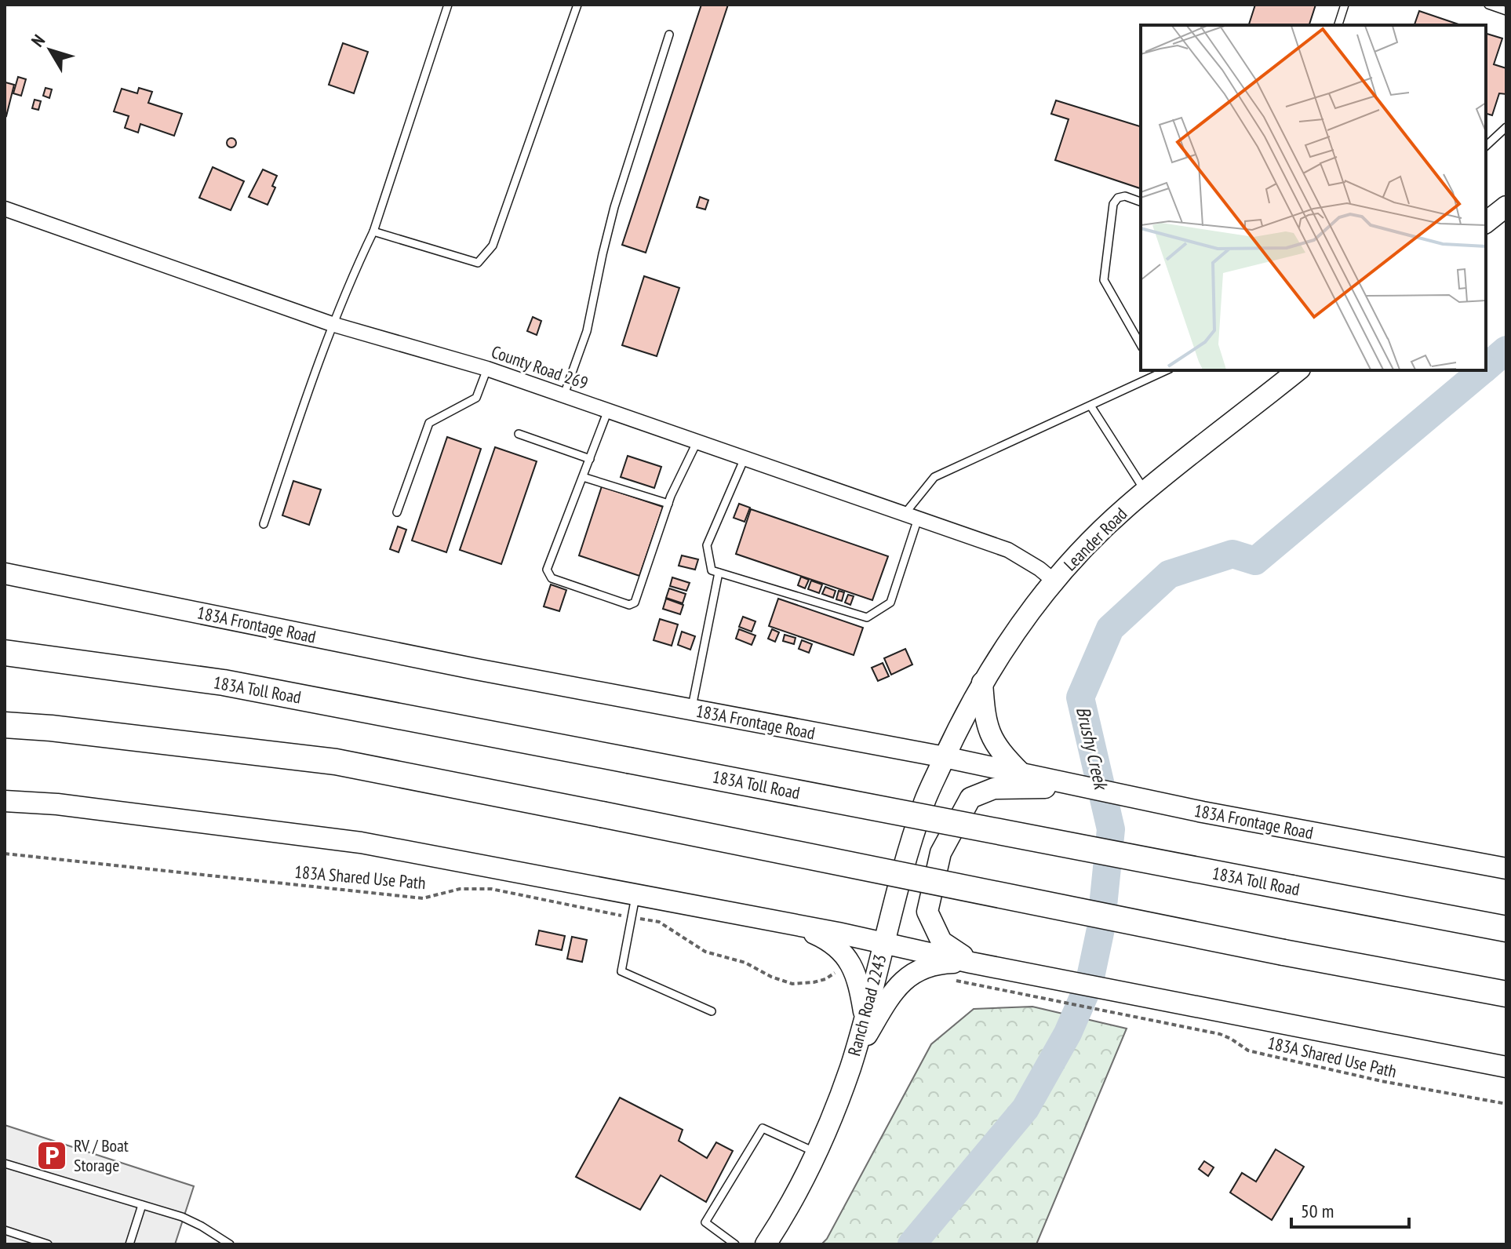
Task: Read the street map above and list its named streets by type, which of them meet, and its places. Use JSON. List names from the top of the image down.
{
  "streets": {
    "highway": ["183A Toll Road"],
    "main road": ["Leander Road", "183A Frontage Road", "Ranch Road 2243"],
    "street": ["County Road 269"],
    "path": ["183A Shared Use Path"]
  },
  "crossings": [
    ["County Road 269", "Leander Road"],
    ["Leander Road", "183A Frontage Road"],
    ["Leander Road", "Ranch Road 2243"],
    ["183A Frontage Road", "Ranch Road 2243"]
  ],
  "water": ["Brushy Creek"],
  "places": {
    "parking": ["RV / Boat Storage"]
  },
  "scale_bar": "50 m",
  "north": "top left"
}
